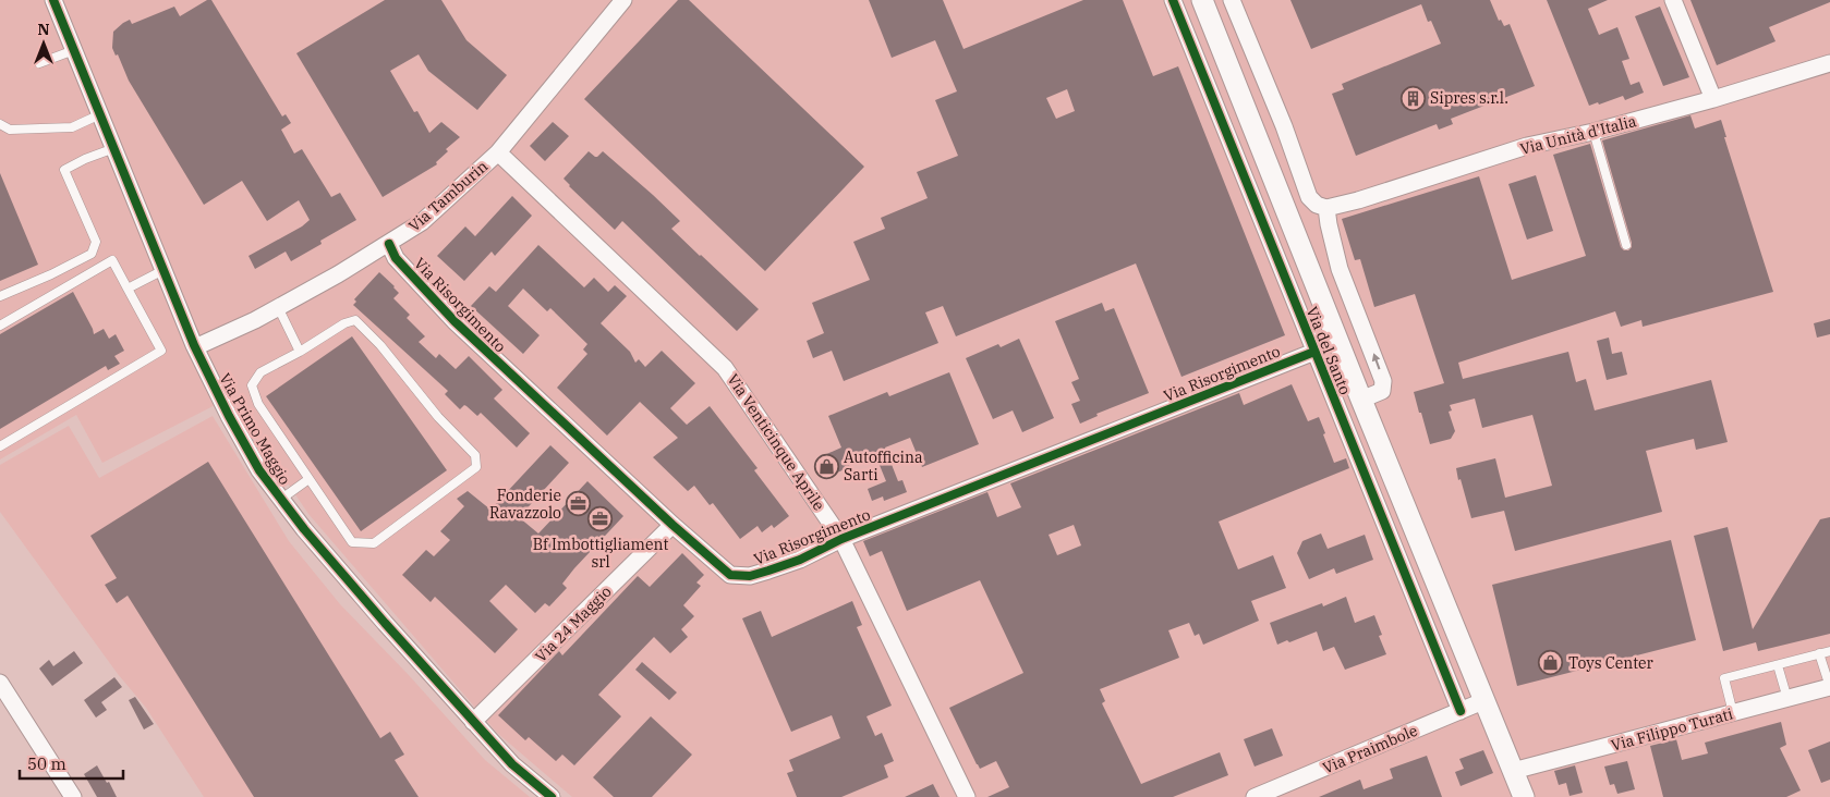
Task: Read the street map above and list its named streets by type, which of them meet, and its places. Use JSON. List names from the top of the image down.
{
  "streets": {
    "street": [
      "Via Unità d'Italia",
      "Via Tamburin",
      "Via Risorgimento",
      "Via del Santo",
      "Via Primo Maggio",
      "Via Venticinque Aprile",
      "Via 24 Maggio",
      "Via Filippo Turati",
      "Via Praimbole"
    ]
  },
  "crossings": [
    ["Via Tamburin", "Via Risorgimento"],
    ["Via Tamburin", "Via Primo Maggio"],
    ["Via Tamburin", "Via Venticinque Aprile"],
    ["Via Risorgimento", "Via del Santo"],
    ["Via Risorgimento", "Via Venticinque Aprile"],
    ["Via Risorgimento", "Via 24 Maggio"],
    ["Via del Santo", "Via Praimbole"],
    ["Via Primo Maggio", "Via 24 Maggio"]
  ],
  "places": {
    "building": ["Sipres s.r.l."],
    "shop": ["Autofficina Sarti", "Toys Center"],
    "office": ["Fonderie Ravazzolo", "Bf Imbottigliament srl"]
  },
  "scale_bar": "50 m",
  "north": "top"
}
